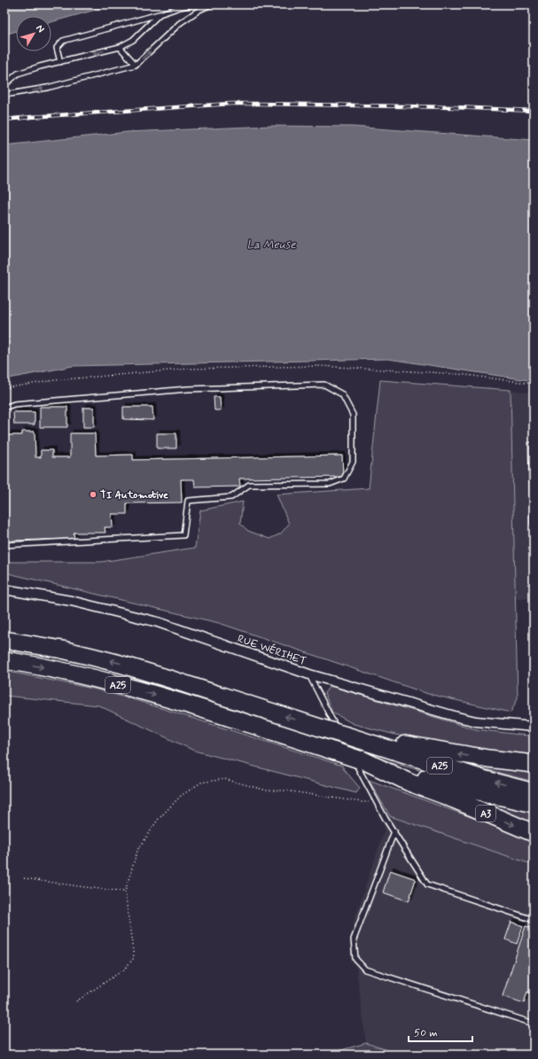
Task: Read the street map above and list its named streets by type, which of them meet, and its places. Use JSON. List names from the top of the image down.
{
  "streets": {
    "highway": ["A25", "A3"],
    "street": ["RUE WÉRIHET"]
  },
  "crossings": [
    ["A25", "A3"]
  ],
  "water": ["La Meuse"],
  "places": ["TI Automotive"],
  "scale_bar": "50 m",
  "north": "top right"
}
